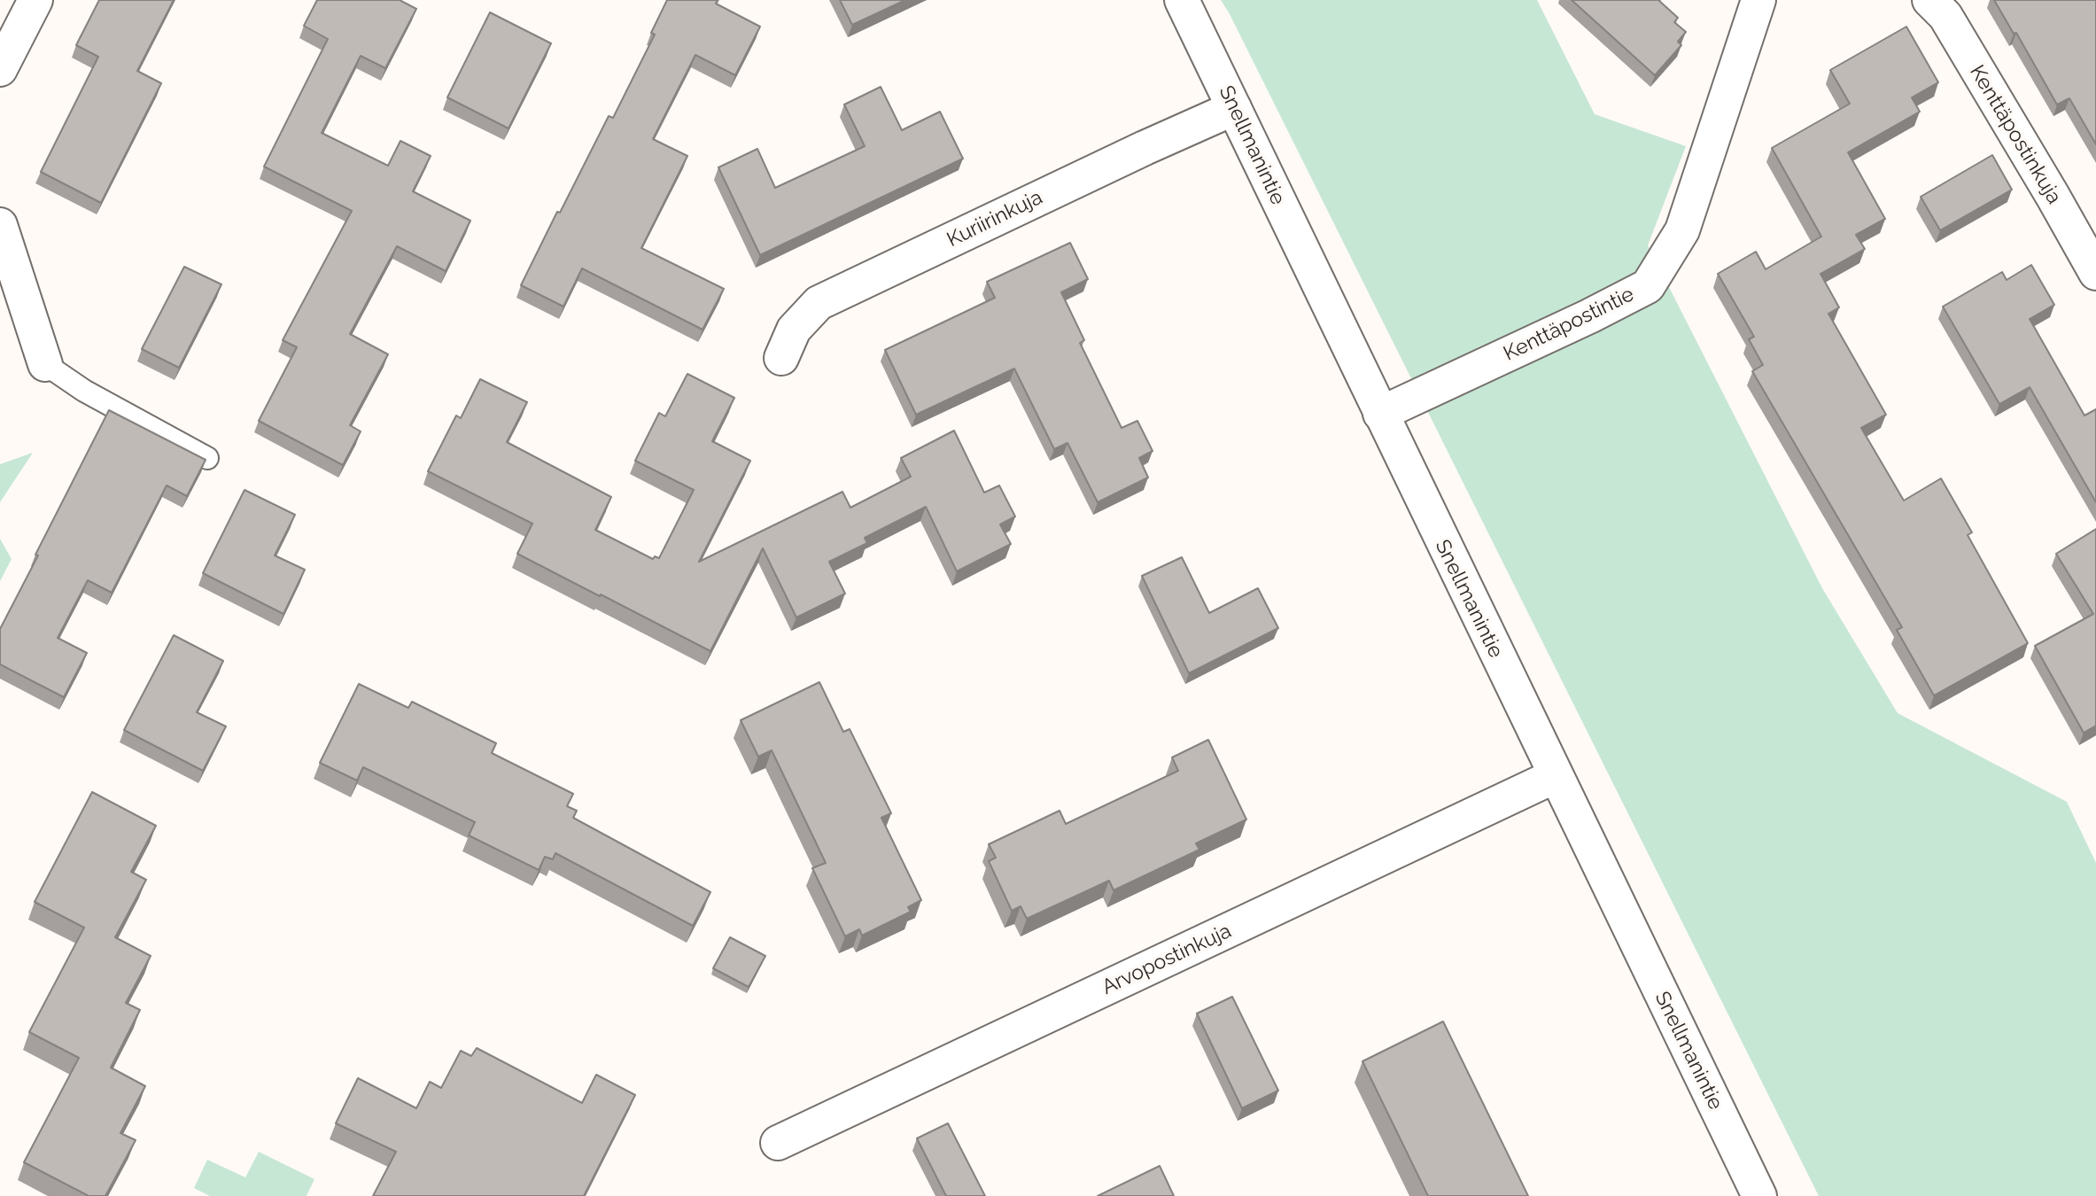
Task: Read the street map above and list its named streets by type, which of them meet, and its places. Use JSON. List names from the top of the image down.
{
  "streets": {
    "street": [
      "Kenttäpostinkuja",
      "Snellmanintie",
      "Kuriirinkuja",
      "Kenttäpostintie",
      "Arvopostinkuja"
    ]
  },
  "crossings": [
    ["Snellmanintie", "Kuriirinkuja"],
    ["Snellmanintie", "Kenttäpostintie"],
    ["Snellmanintie", "Arvopostinkuja"]
  ]
}
